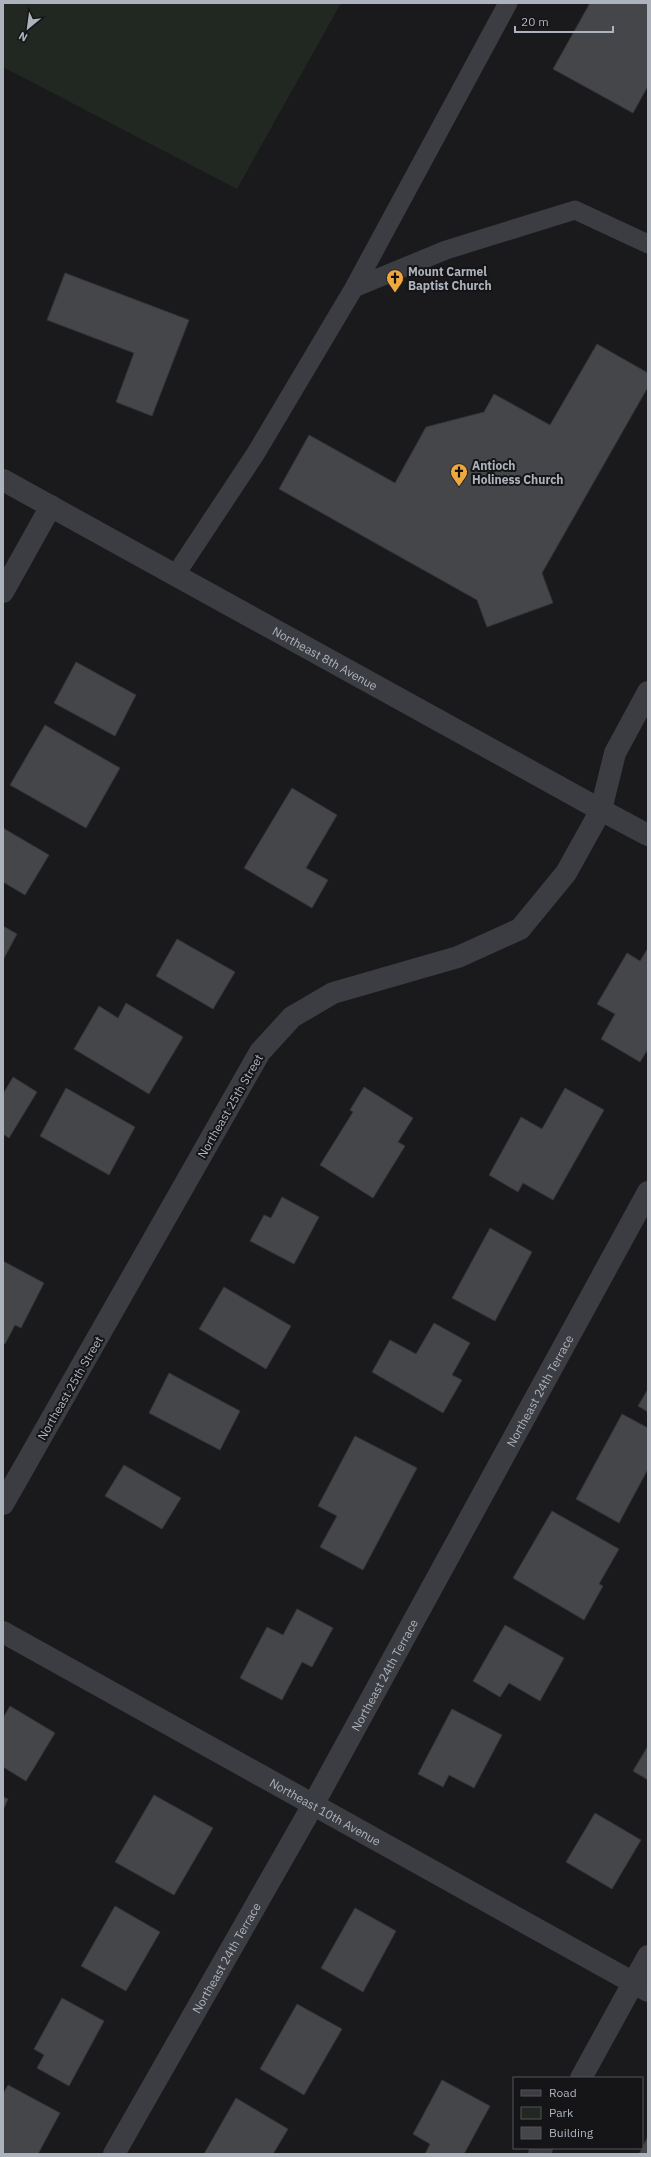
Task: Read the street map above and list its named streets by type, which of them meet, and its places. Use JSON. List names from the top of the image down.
{
  "streets": {
    "street": [
      "Northeast 8th Avenue",
      "Northeast 25th Street",
      "Northeast 24th Terrace",
      "Northeast 10th Avenue"
    ]
  },
  "crossings": [
    ["Northeast 8th Avenue", "Northeast 25th Street"],
    ["Northeast 24th Terrace", "Northeast 10th Avenue"]
  ],
  "places": {
    "church": ["Mount Carmel Baptist Church", "Antioch Holiness Church"]
  },
  "legend": ["Road", "Park", "Building"],
  "scale_bar": "20 m",
  "north": "bottom left"
}
